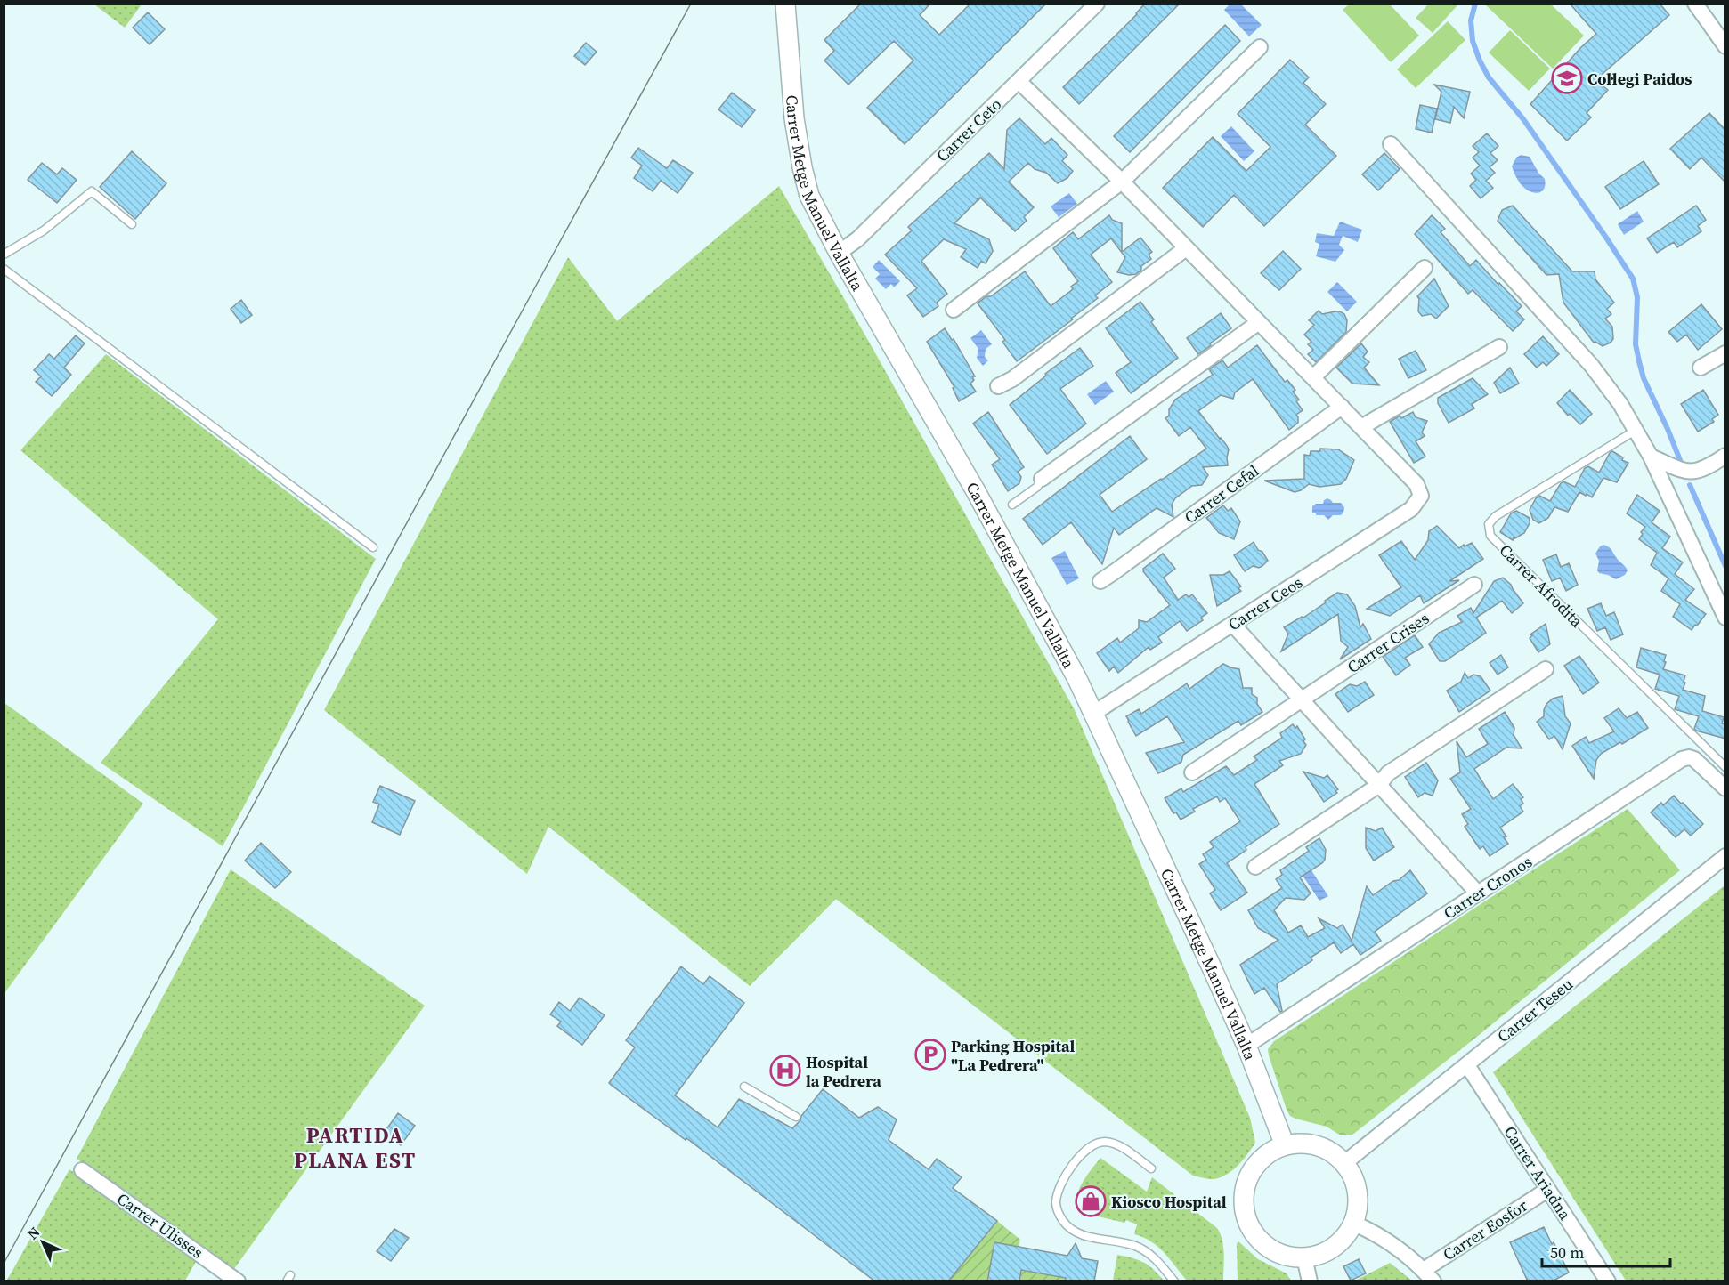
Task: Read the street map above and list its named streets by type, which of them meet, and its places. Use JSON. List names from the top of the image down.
{
  "streets": {
    "street": [
      "Carrer Ceto",
      "Carrer Metge Manuel Vallalta",
      "Carrer Cefal",
      "Carrer Ceos",
      "Carrer Crises",
      "Carrer Cronos",
      "Carrer Teseu",
      "Carrer Ariadna",
      "Carrer Ulisses",
      "Carrer Eosfor"
    ],
    "lane": ["Carrer Afrodita"]
  },
  "crossings": [
    ["Carrer Ceto", "Carrer Metge Manuel Vallalta"],
    ["Carrer Metge Manuel Vallalta", "Carrer Ceos"],
    ["Carrer Metge Manuel Vallalta", "Carrer Cronos"],
    ["Carrer Metge Manuel Vallalta", "Carrer Teseu"],
    ["Carrer Teseu", "Carrer Ariadna"],
    ["Carrer Ariadna", "Carrer Eosfor"]
  ],
  "districts": ["PARTIDA PLANA EST"],
  "places": {
    "school or university": ["Col·legi Paidos"],
    "parking": ["Parking Hospital \"La Pedrera\""],
    "hospital": ["Hospital la Pedrera"],
    "shop": ["Kiosco Hospital"]
  },
  "scale_bar": "50 m",
  "north": "top left"
}
